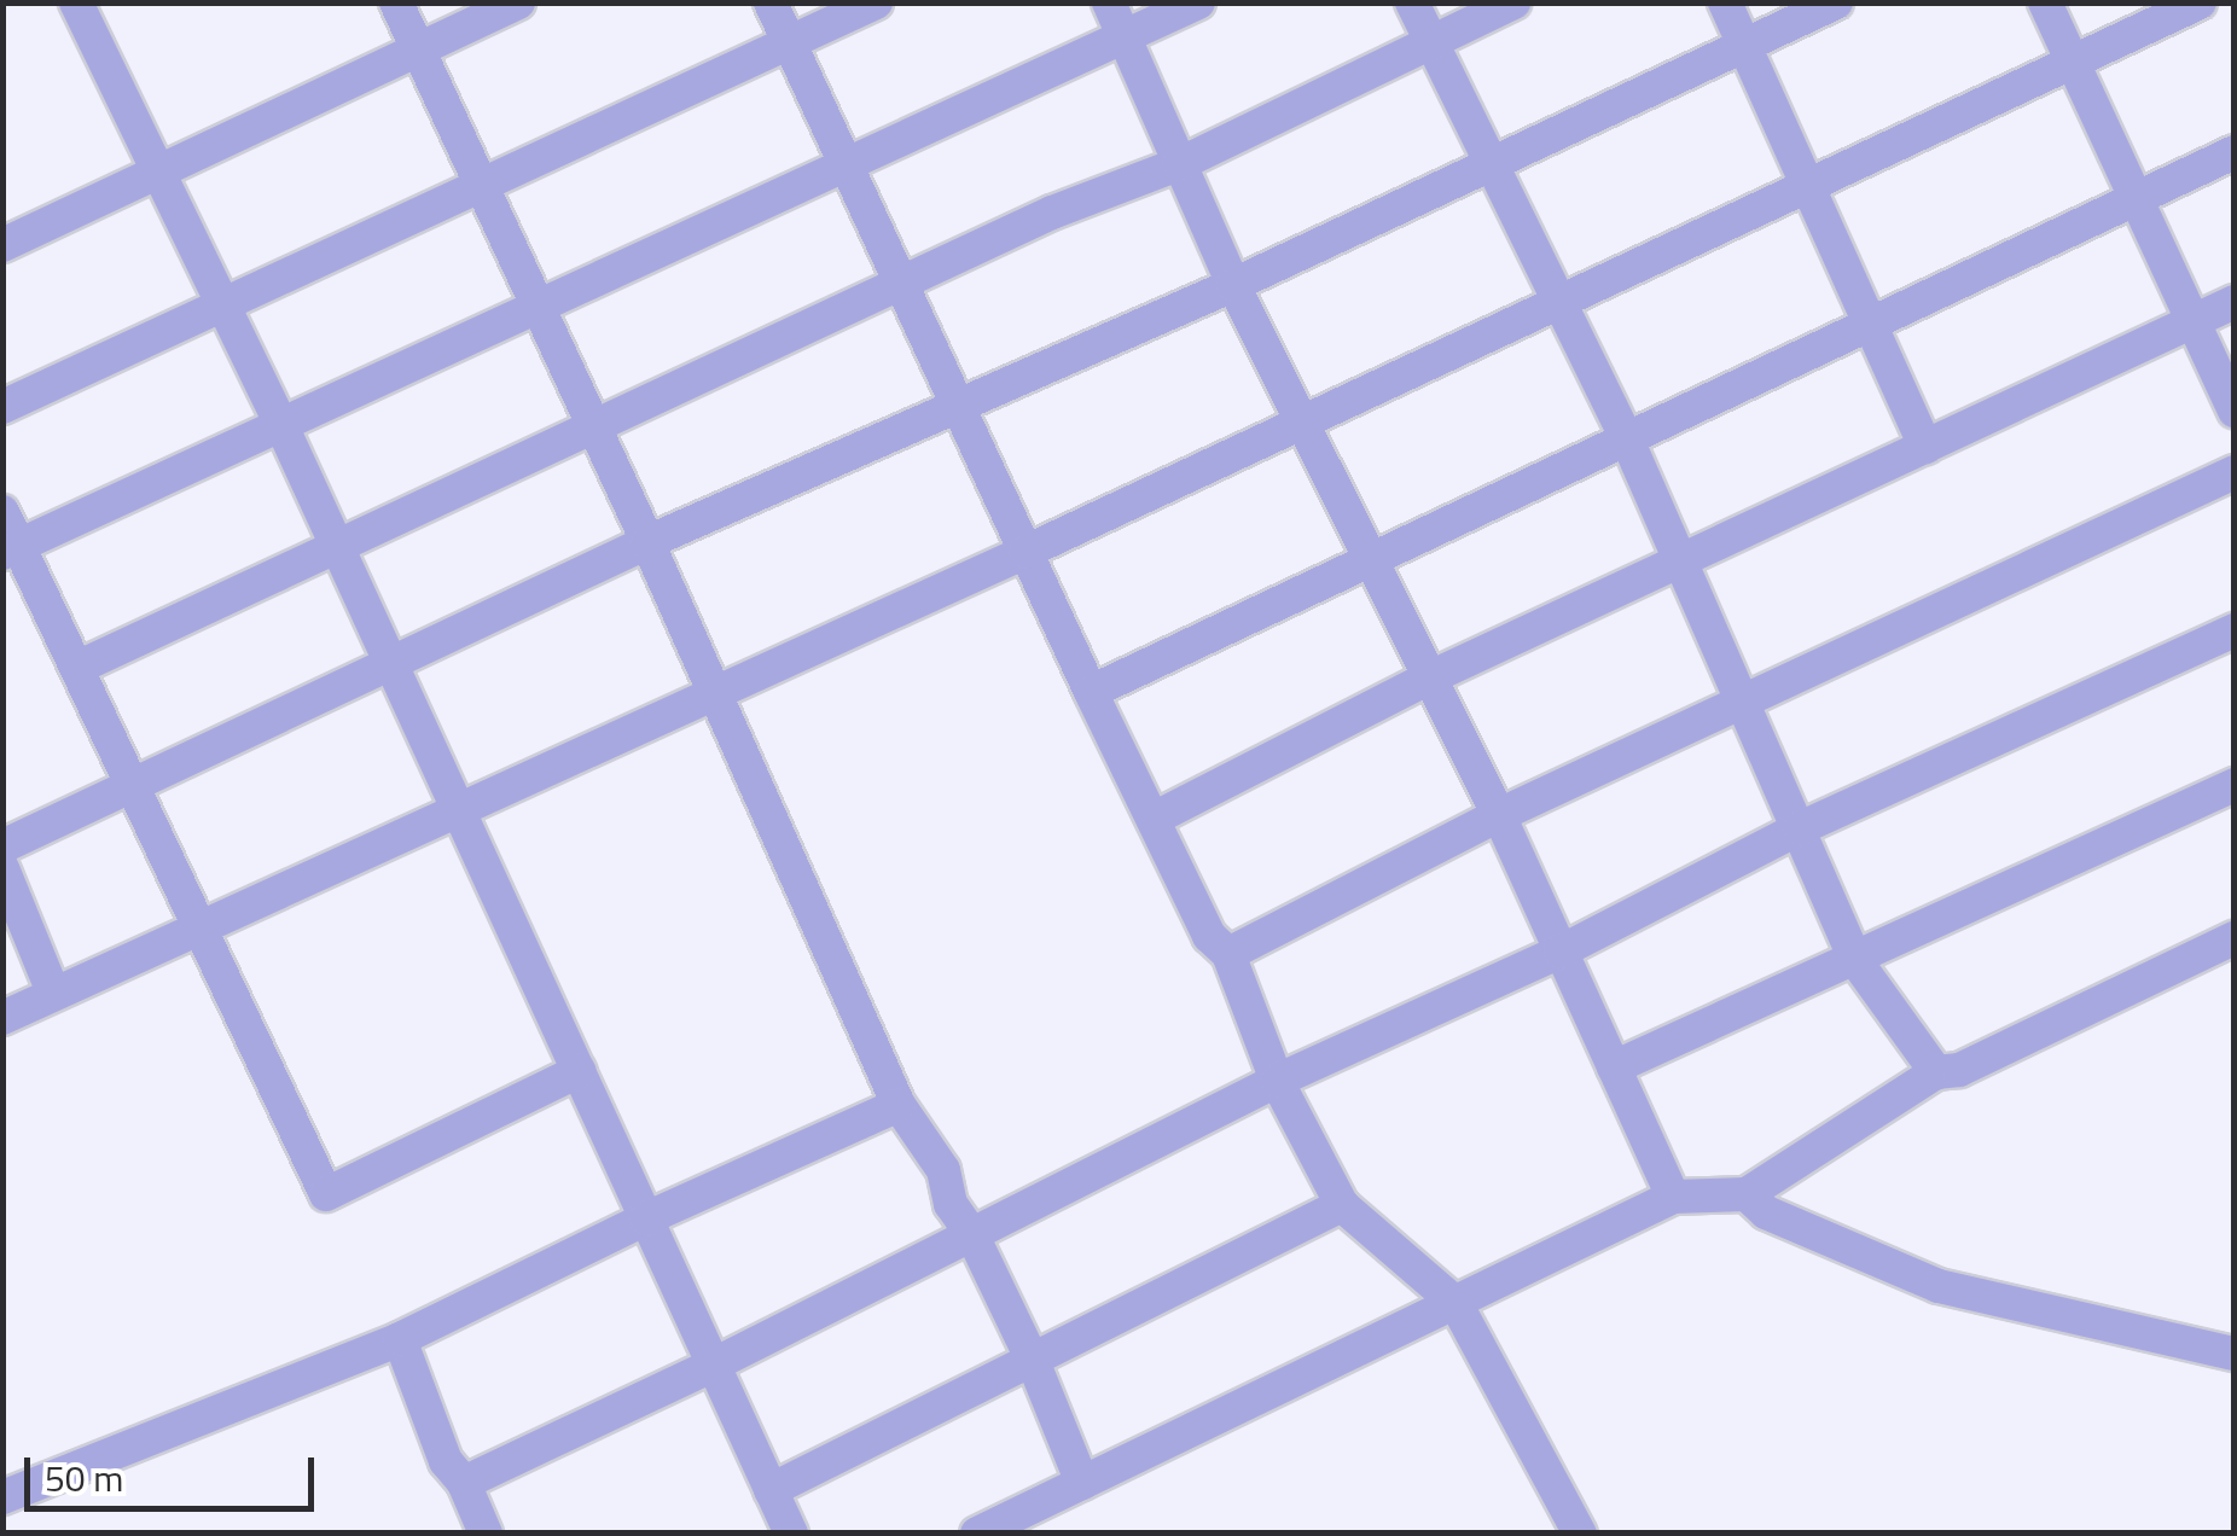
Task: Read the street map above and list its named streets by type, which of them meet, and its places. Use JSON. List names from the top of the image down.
{
  "scale_bar": "50 m"
}
